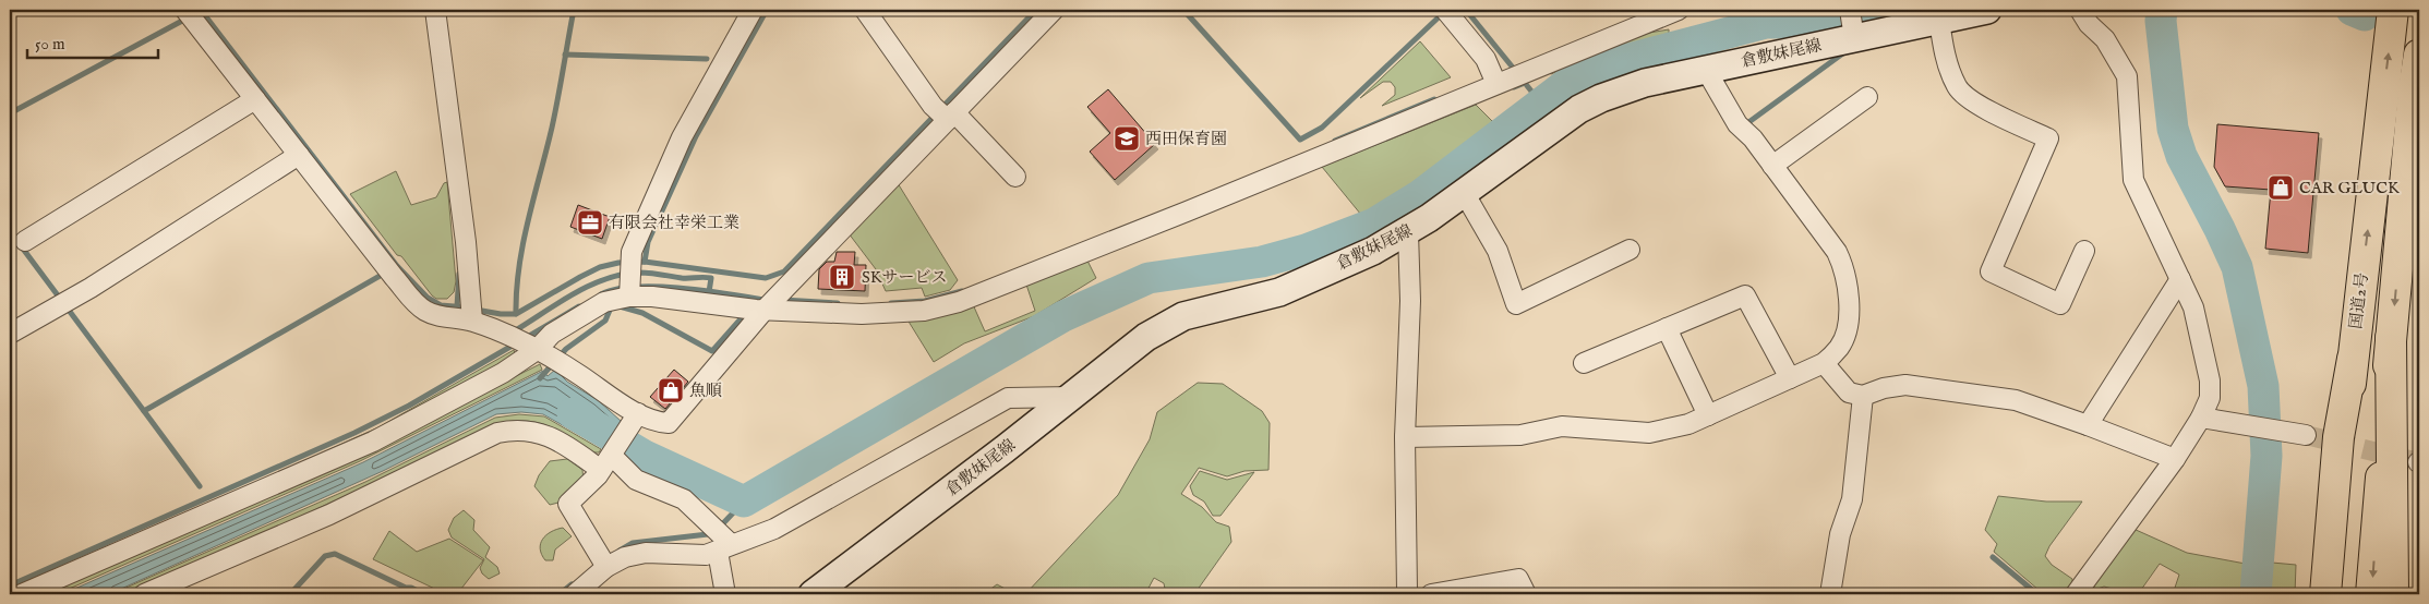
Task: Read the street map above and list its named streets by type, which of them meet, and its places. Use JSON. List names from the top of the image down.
{
  "streets": {
    "highway": ["国道2号"],
    "main road": ["倉敷妹尾線"]
  },
  "places": {
    "school or university": ["西田保育園"],
    "shop": ["CAR GLUCK", "魚順"],
    "office": ["有限会社幸栄工業"],
    "building": ["SKサービス"]
  },
  "scale_bar": "50 m"
}
